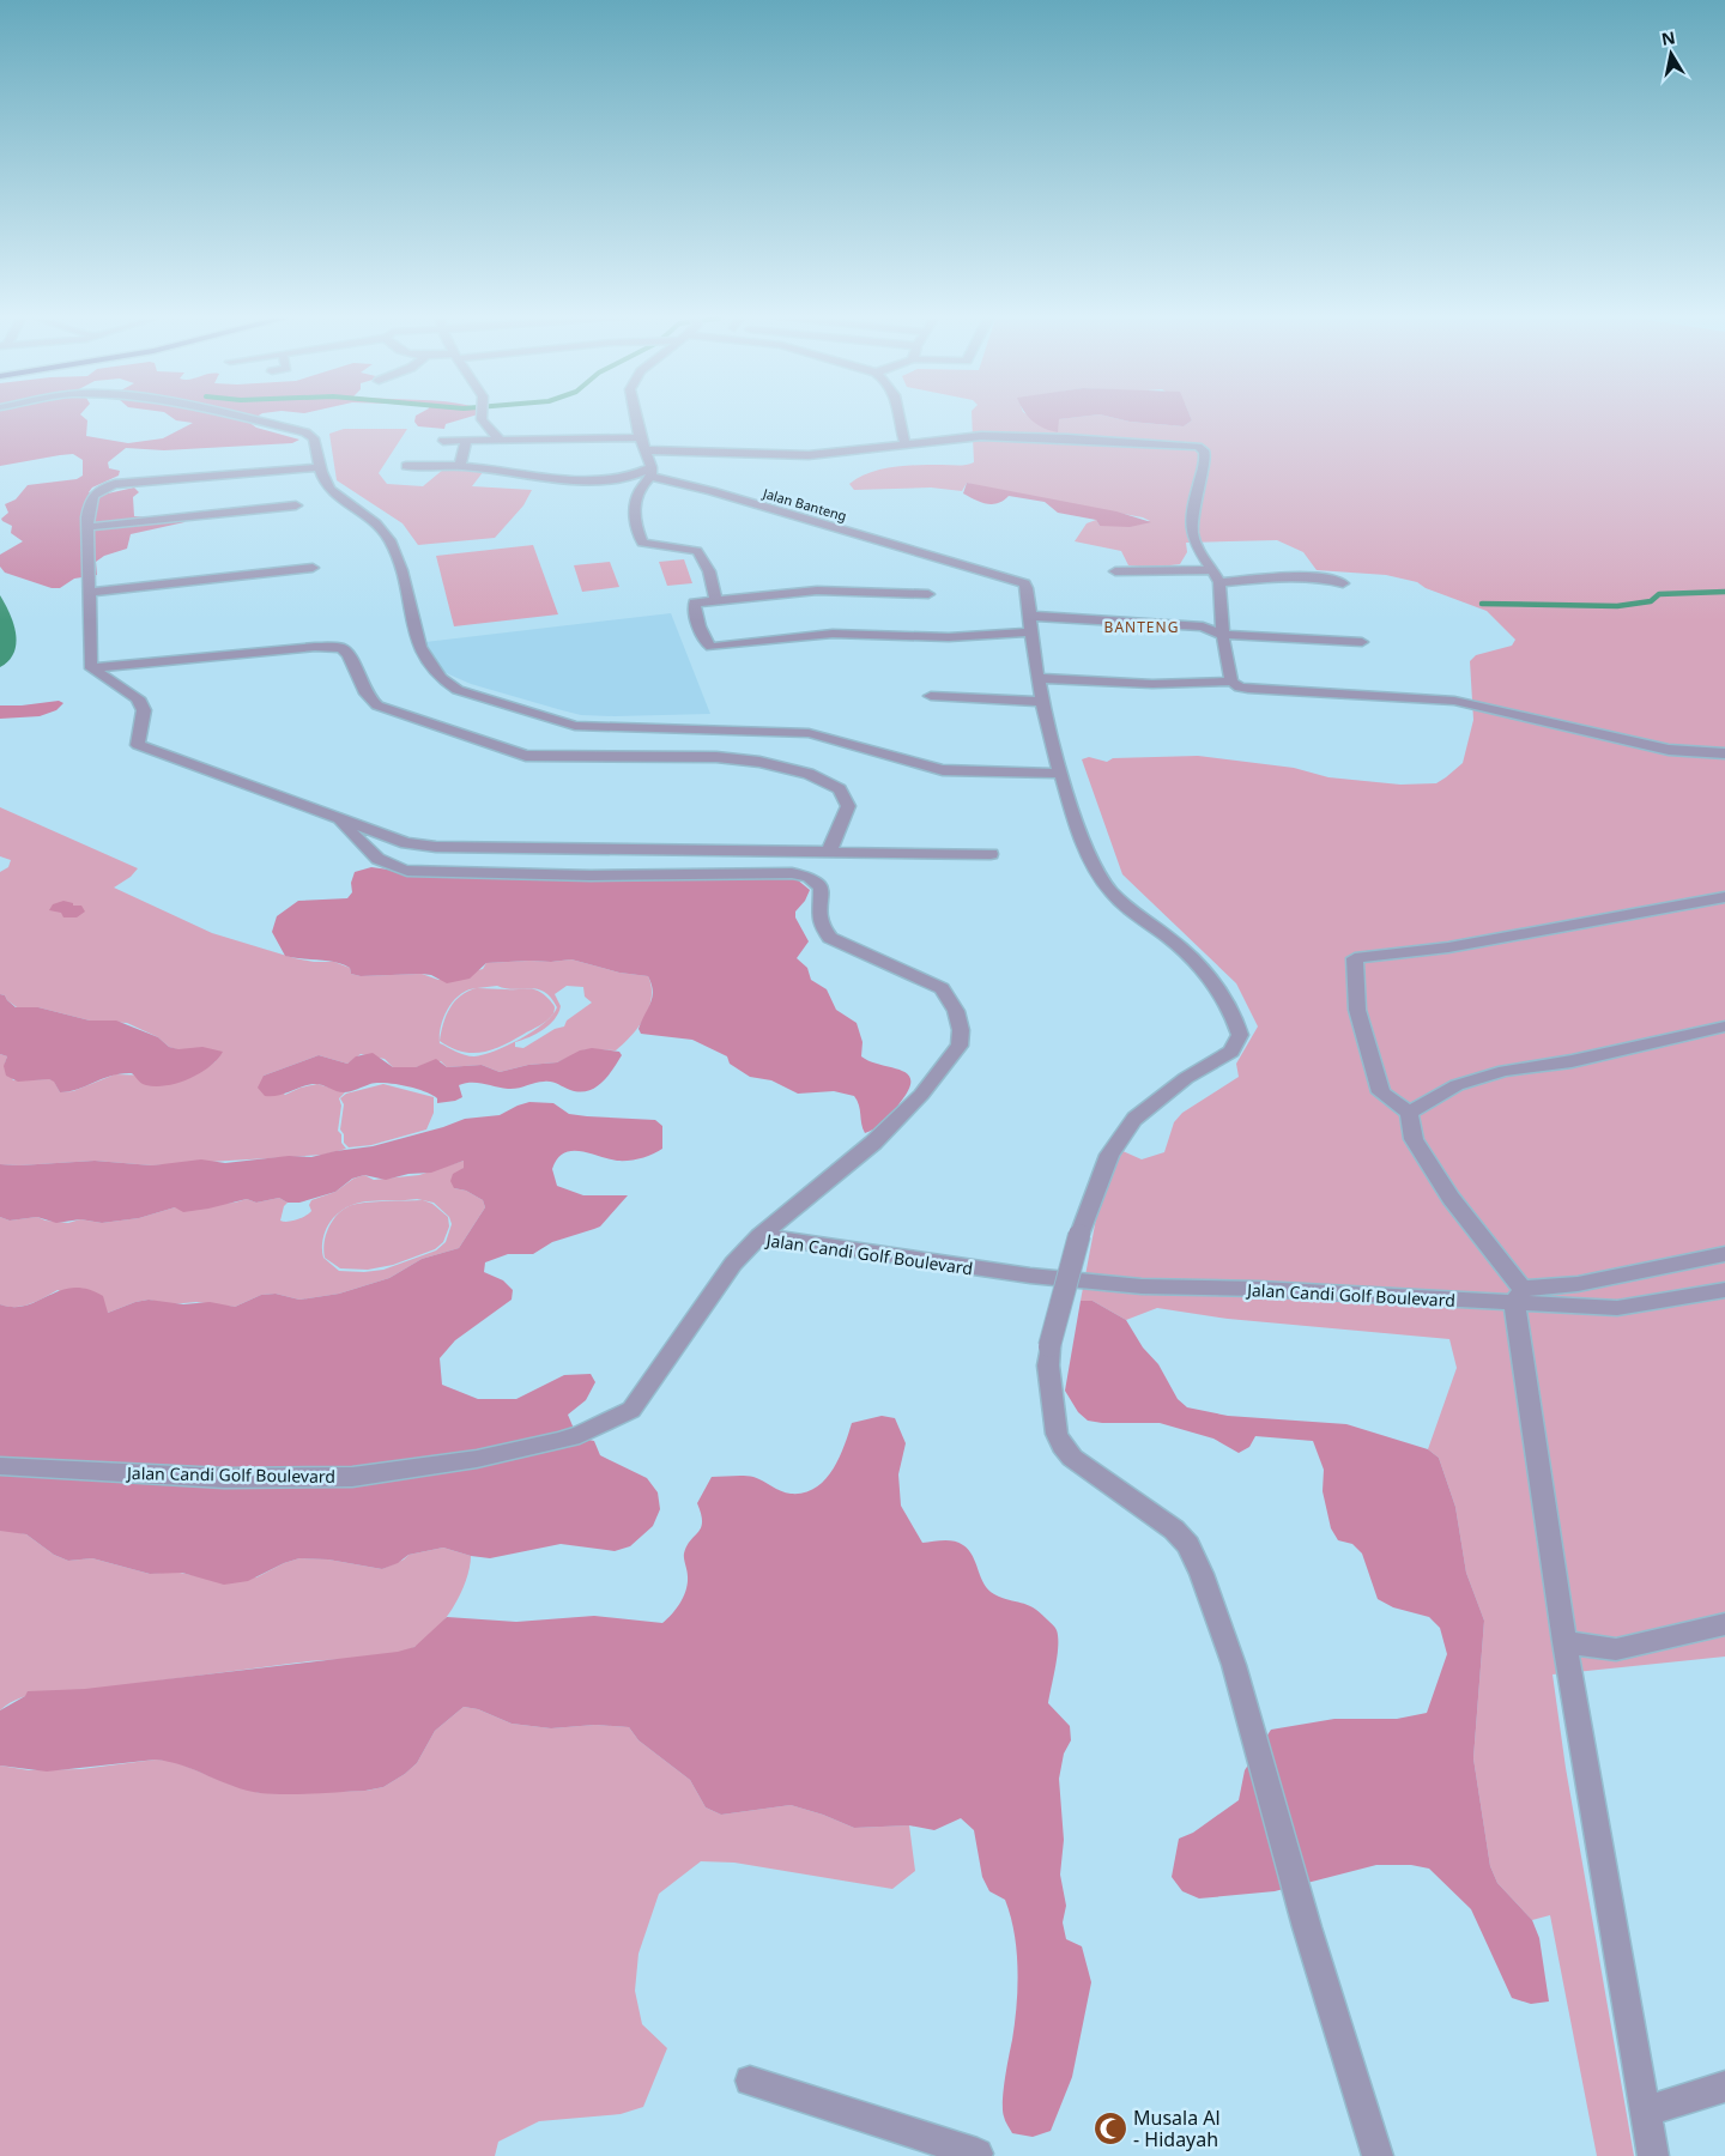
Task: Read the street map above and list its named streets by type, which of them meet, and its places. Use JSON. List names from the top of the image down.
{
  "streets": {
    "street": ["Jalan Banteng", "Jalan Candi Golf Boulevard"]
  },
  "districts": ["BANTENG"],
  "places": {
    "mosque": ["Musala Al - Hidayah"]
  },
  "north": "top"
}
